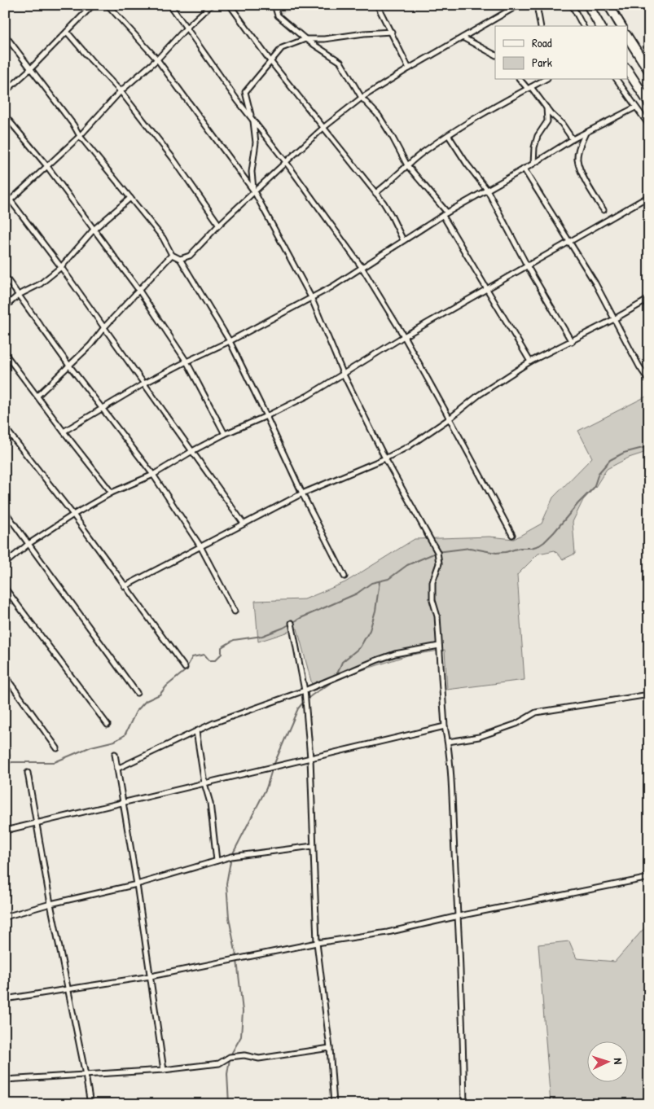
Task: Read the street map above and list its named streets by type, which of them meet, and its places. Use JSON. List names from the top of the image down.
{
  "legend": ["Road", "Park"],
  "north": "right"
}
